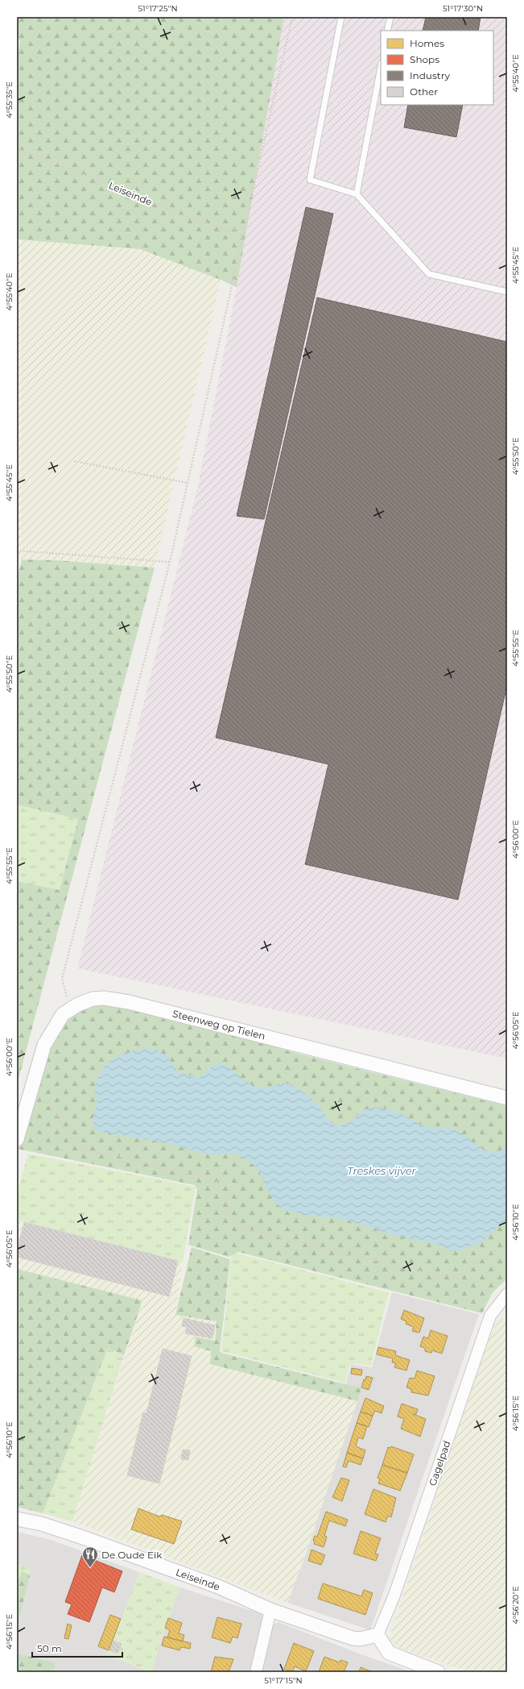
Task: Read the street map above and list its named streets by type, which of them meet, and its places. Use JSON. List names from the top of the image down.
{
  "streets": {
    "street": ["Leiseinde", "Steenweg op Tielen", "Gagelpad"]
  },
  "crossings": [
    ["Leiseinde", "Gagelpad"]
  ],
  "water": ["Treskes vijver"],
  "places": {
    "restaurant": ["De Oude Eik"]
  },
  "legend": [
    "Homes",
    "Shops",
    "Industry",
    "Other"
  ],
  "scale_bar": "50 m",
  "coordinates": [
    "51°17'25\"N",
    "51°17'30\"N",
    "4°55'40\"E",
    "4°55'35\"E",
    "4°55'45\"E",
    "4°55'50\"E",
    "4°55'55\"E",
    "4°56'00\"E",
    "4°56'05\"E",
    "4°56'10\"E",
    "4°56'15\"E",
    "4°56'20\"E",
    "51°17'15\"N"
  ]
}
